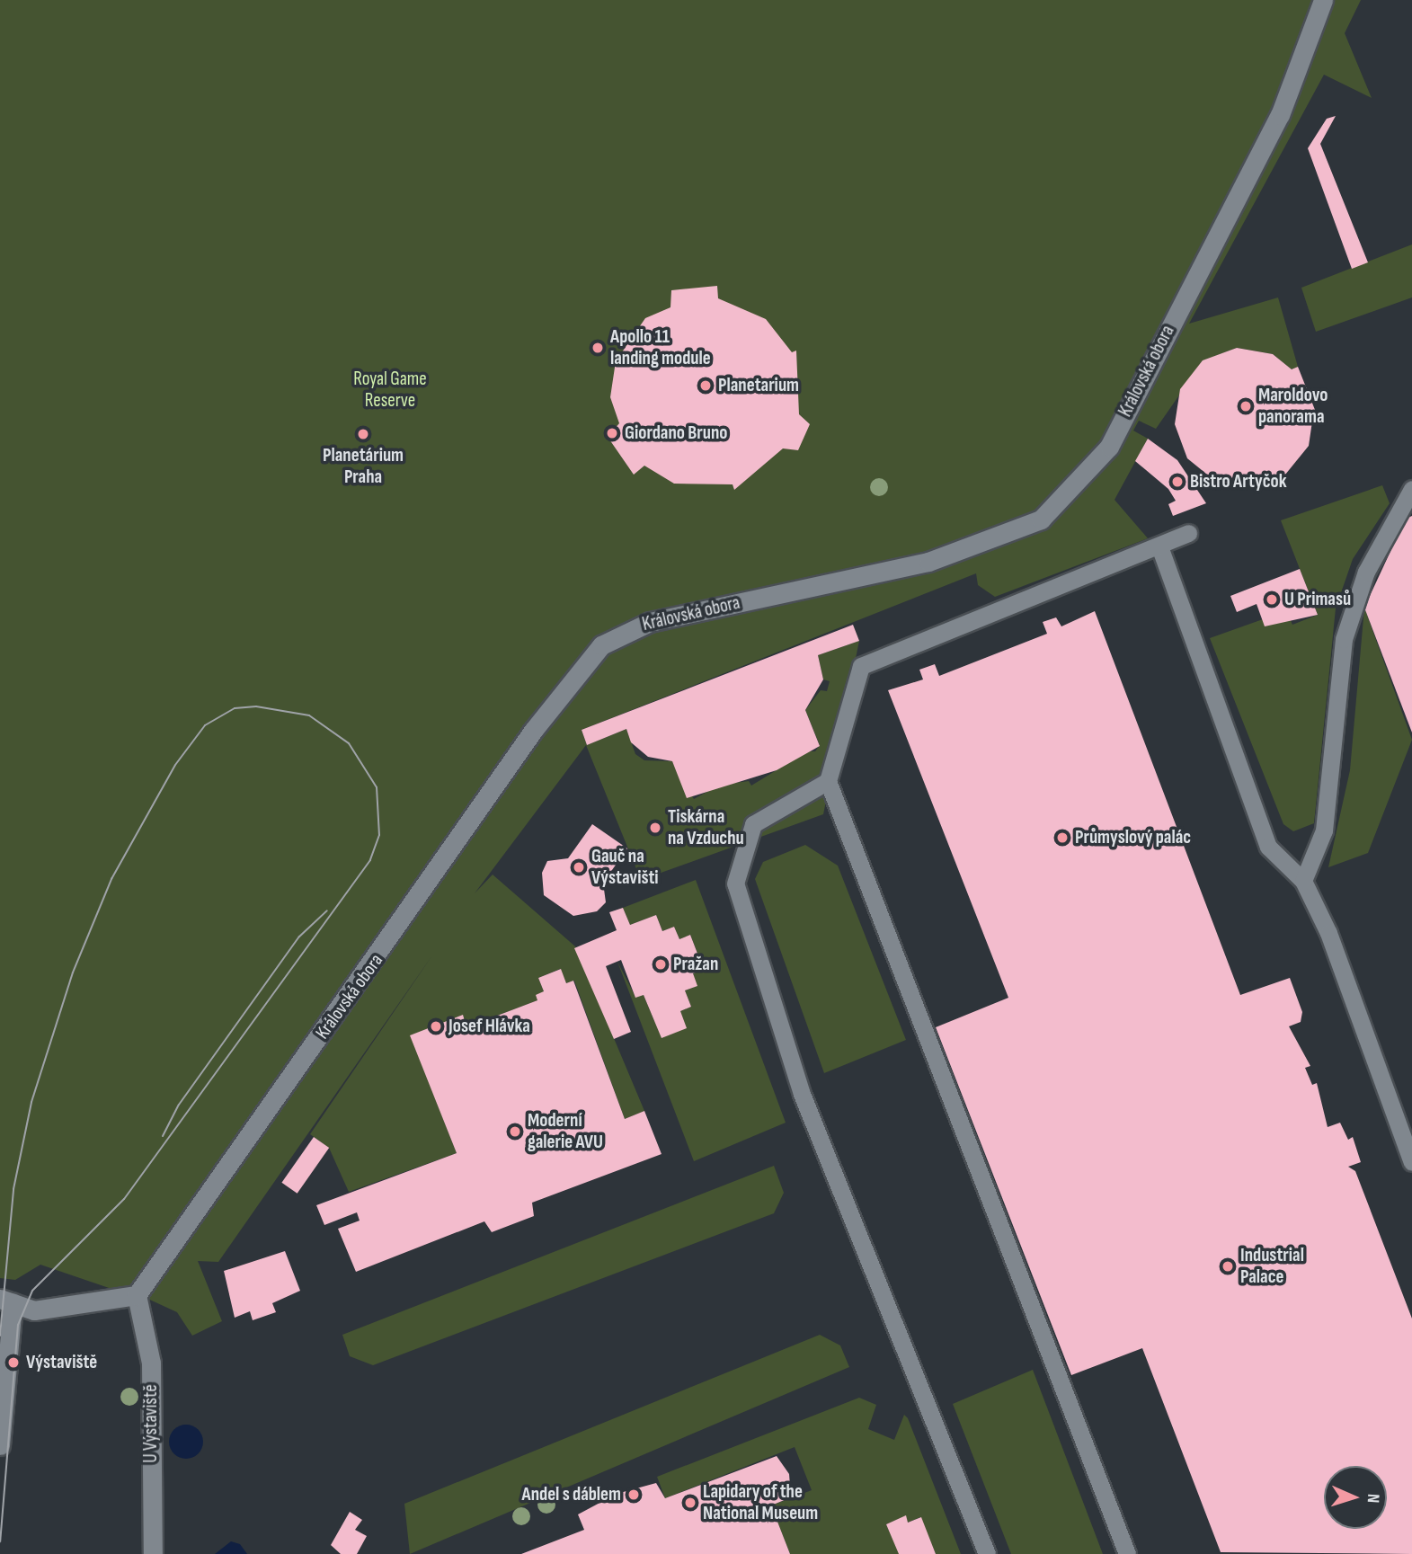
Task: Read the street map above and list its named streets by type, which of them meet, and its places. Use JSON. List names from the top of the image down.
{
  "streets": {
    "street": ["Královská obora", "U Výstaviště"]
  },
  "crossings": [
    ["Královská obora", "U Výstaviště"]
  ],
  "parks": ["Royal Game Reserve"],
  "places": [
    "Apollo 11 landing module",
    "Planetarium",
    "Maroldovo panorama",
    "Giordano Bruno",
    "Planetárium Praha",
    "Bistro Artyčok",
    "U Primasů",
    "Tiskárna na Vzduchu",
    "Průmyslový palác",
    "Gauč na Výstavišti",
    "Pražan",
    "Josef Hlávka",
    "Moderní galerie AVU",
    "Industrial Palace",
    "Výstaviště",
    "Andel s dáblem",
    "Lapidary of the National Museum"
  ],
  "north": "right"
}
